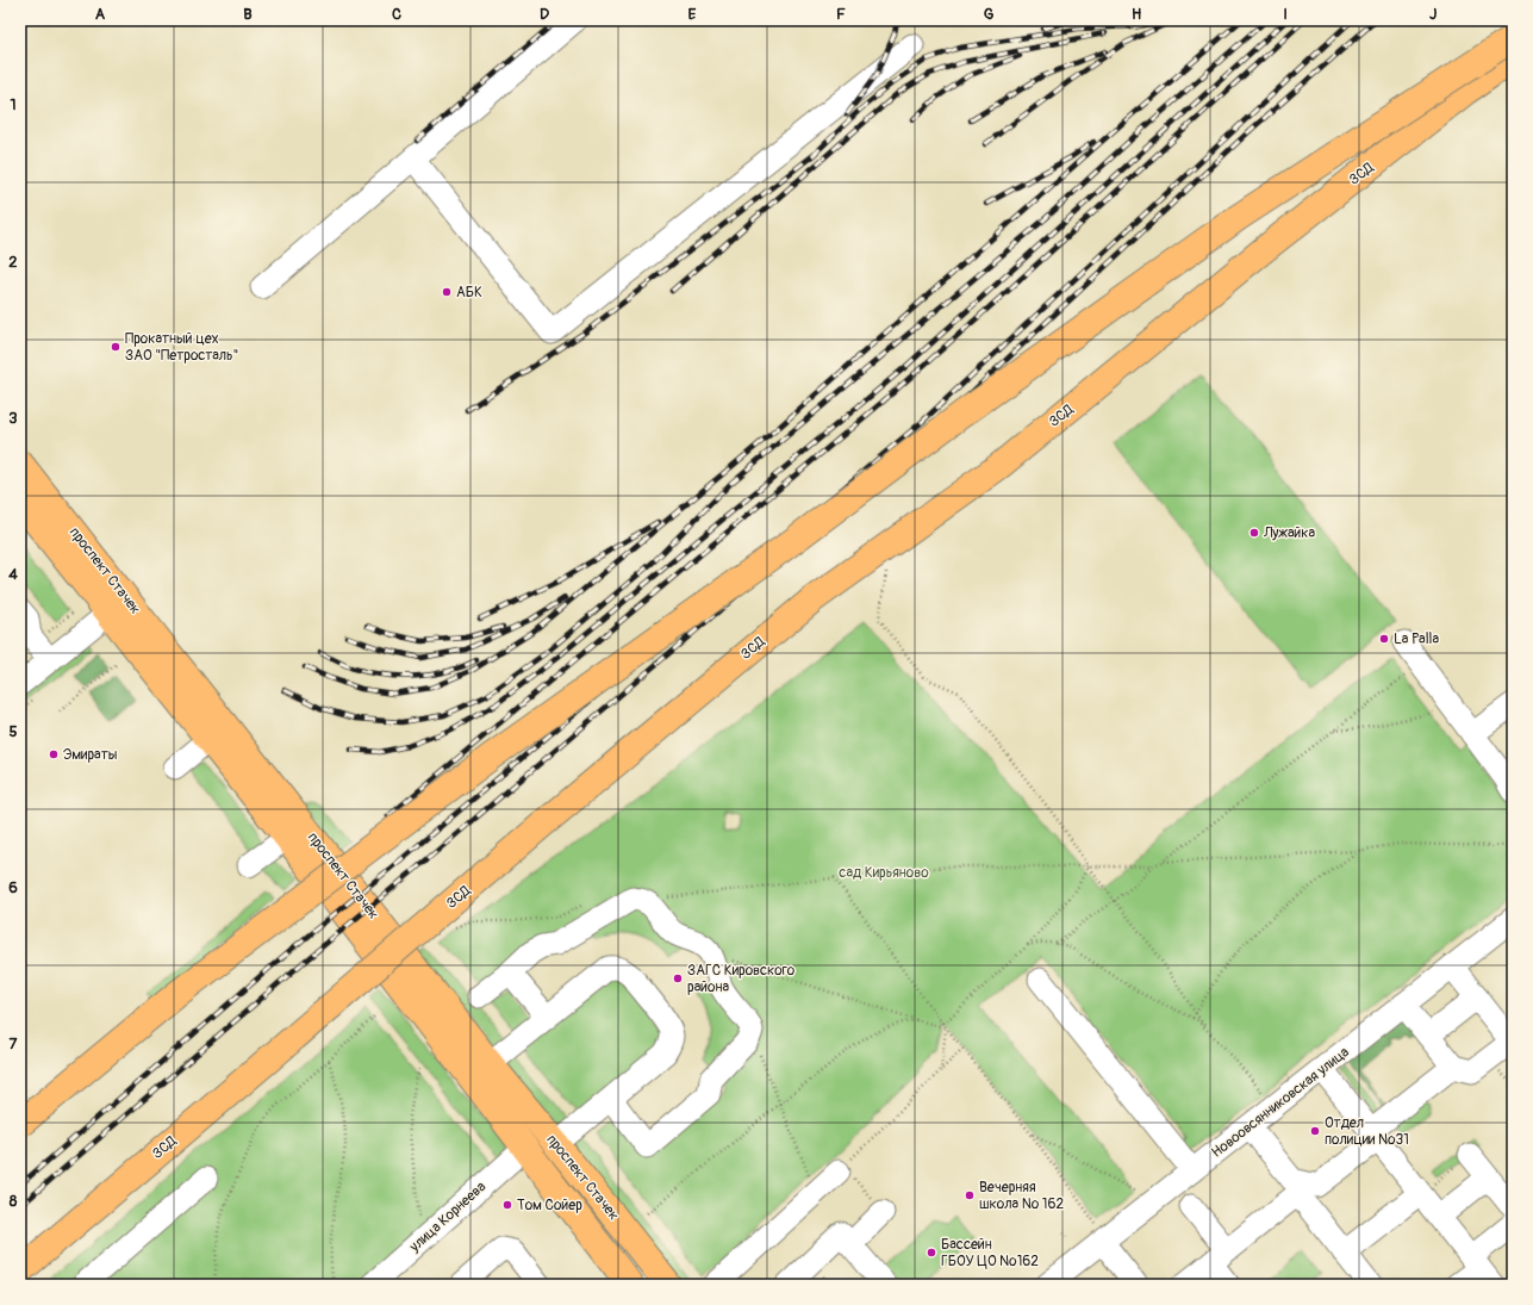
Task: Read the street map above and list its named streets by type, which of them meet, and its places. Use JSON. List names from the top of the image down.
{
  "streets": {
    "main road": ["ЗСД", "проспект Стачек"],
    "street": ["Новоовсянниковская улица", "улица Корнеева"]
  },
  "crossings": [
    ["проспект Стачек", "улица Корнеева"]
  ],
  "parks": ["сад Кирьяново"],
  "places": [
    "АБК",
    "Прокатный цех ЗАО \"Петросталь\"",
    "Лужайка",
    "La Palla",
    "Эмираты",
    "ЗАГС Кировского района",
    "Отдел полиции №31",
    "Вечерняя школа № 162",
    "Том Сойер",
    "Бассейн ГБОУ ЦО №162"
  ],
  "grid": {
    "columns": [
      "A",
      "B",
      "C",
      "D",
      "E",
      "F",
      "G",
      "H",
      "I",
      "J"
    ],
    "rows": [
      "1",
      "2",
      "3",
      "4",
      "5",
      "6",
      "7",
      "8"
    ]
  }
}
